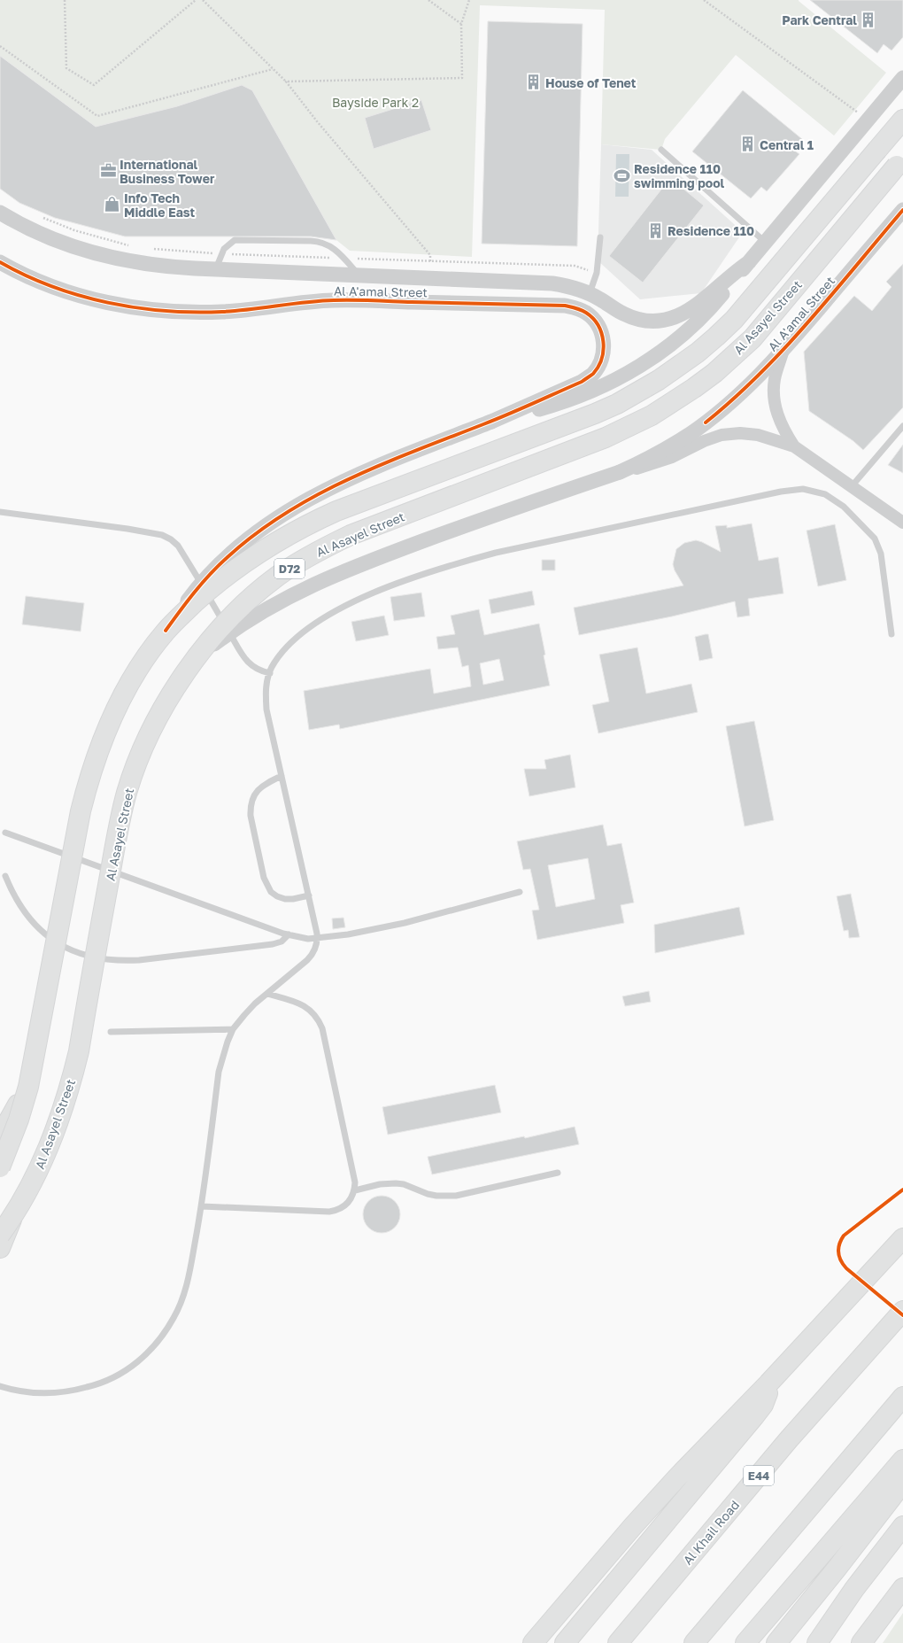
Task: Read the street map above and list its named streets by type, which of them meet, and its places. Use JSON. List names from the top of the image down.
{
  "streets": {
    "main road": [
      "Al Asayel Street",
      "D72",
      "E44",
      "Al Khail Road"
    ],
    "street": ["Al A'amal Street"]
  },
  "crossings": [
    ["Al A'amal Street", "Al Asayel Street"]
  ],
  "parks": ["Bayside Park 2"],
  "places": {
    "building": [
      "Park Central",
      "House of Tenet",
      "Central 1",
      "Residence 110"
    ],
    "office": ["International Business Tower"],
    "sports": ["Residence 110 swimming pool"],
    "shop": ["Info Tech Middle East"]
  }
}
